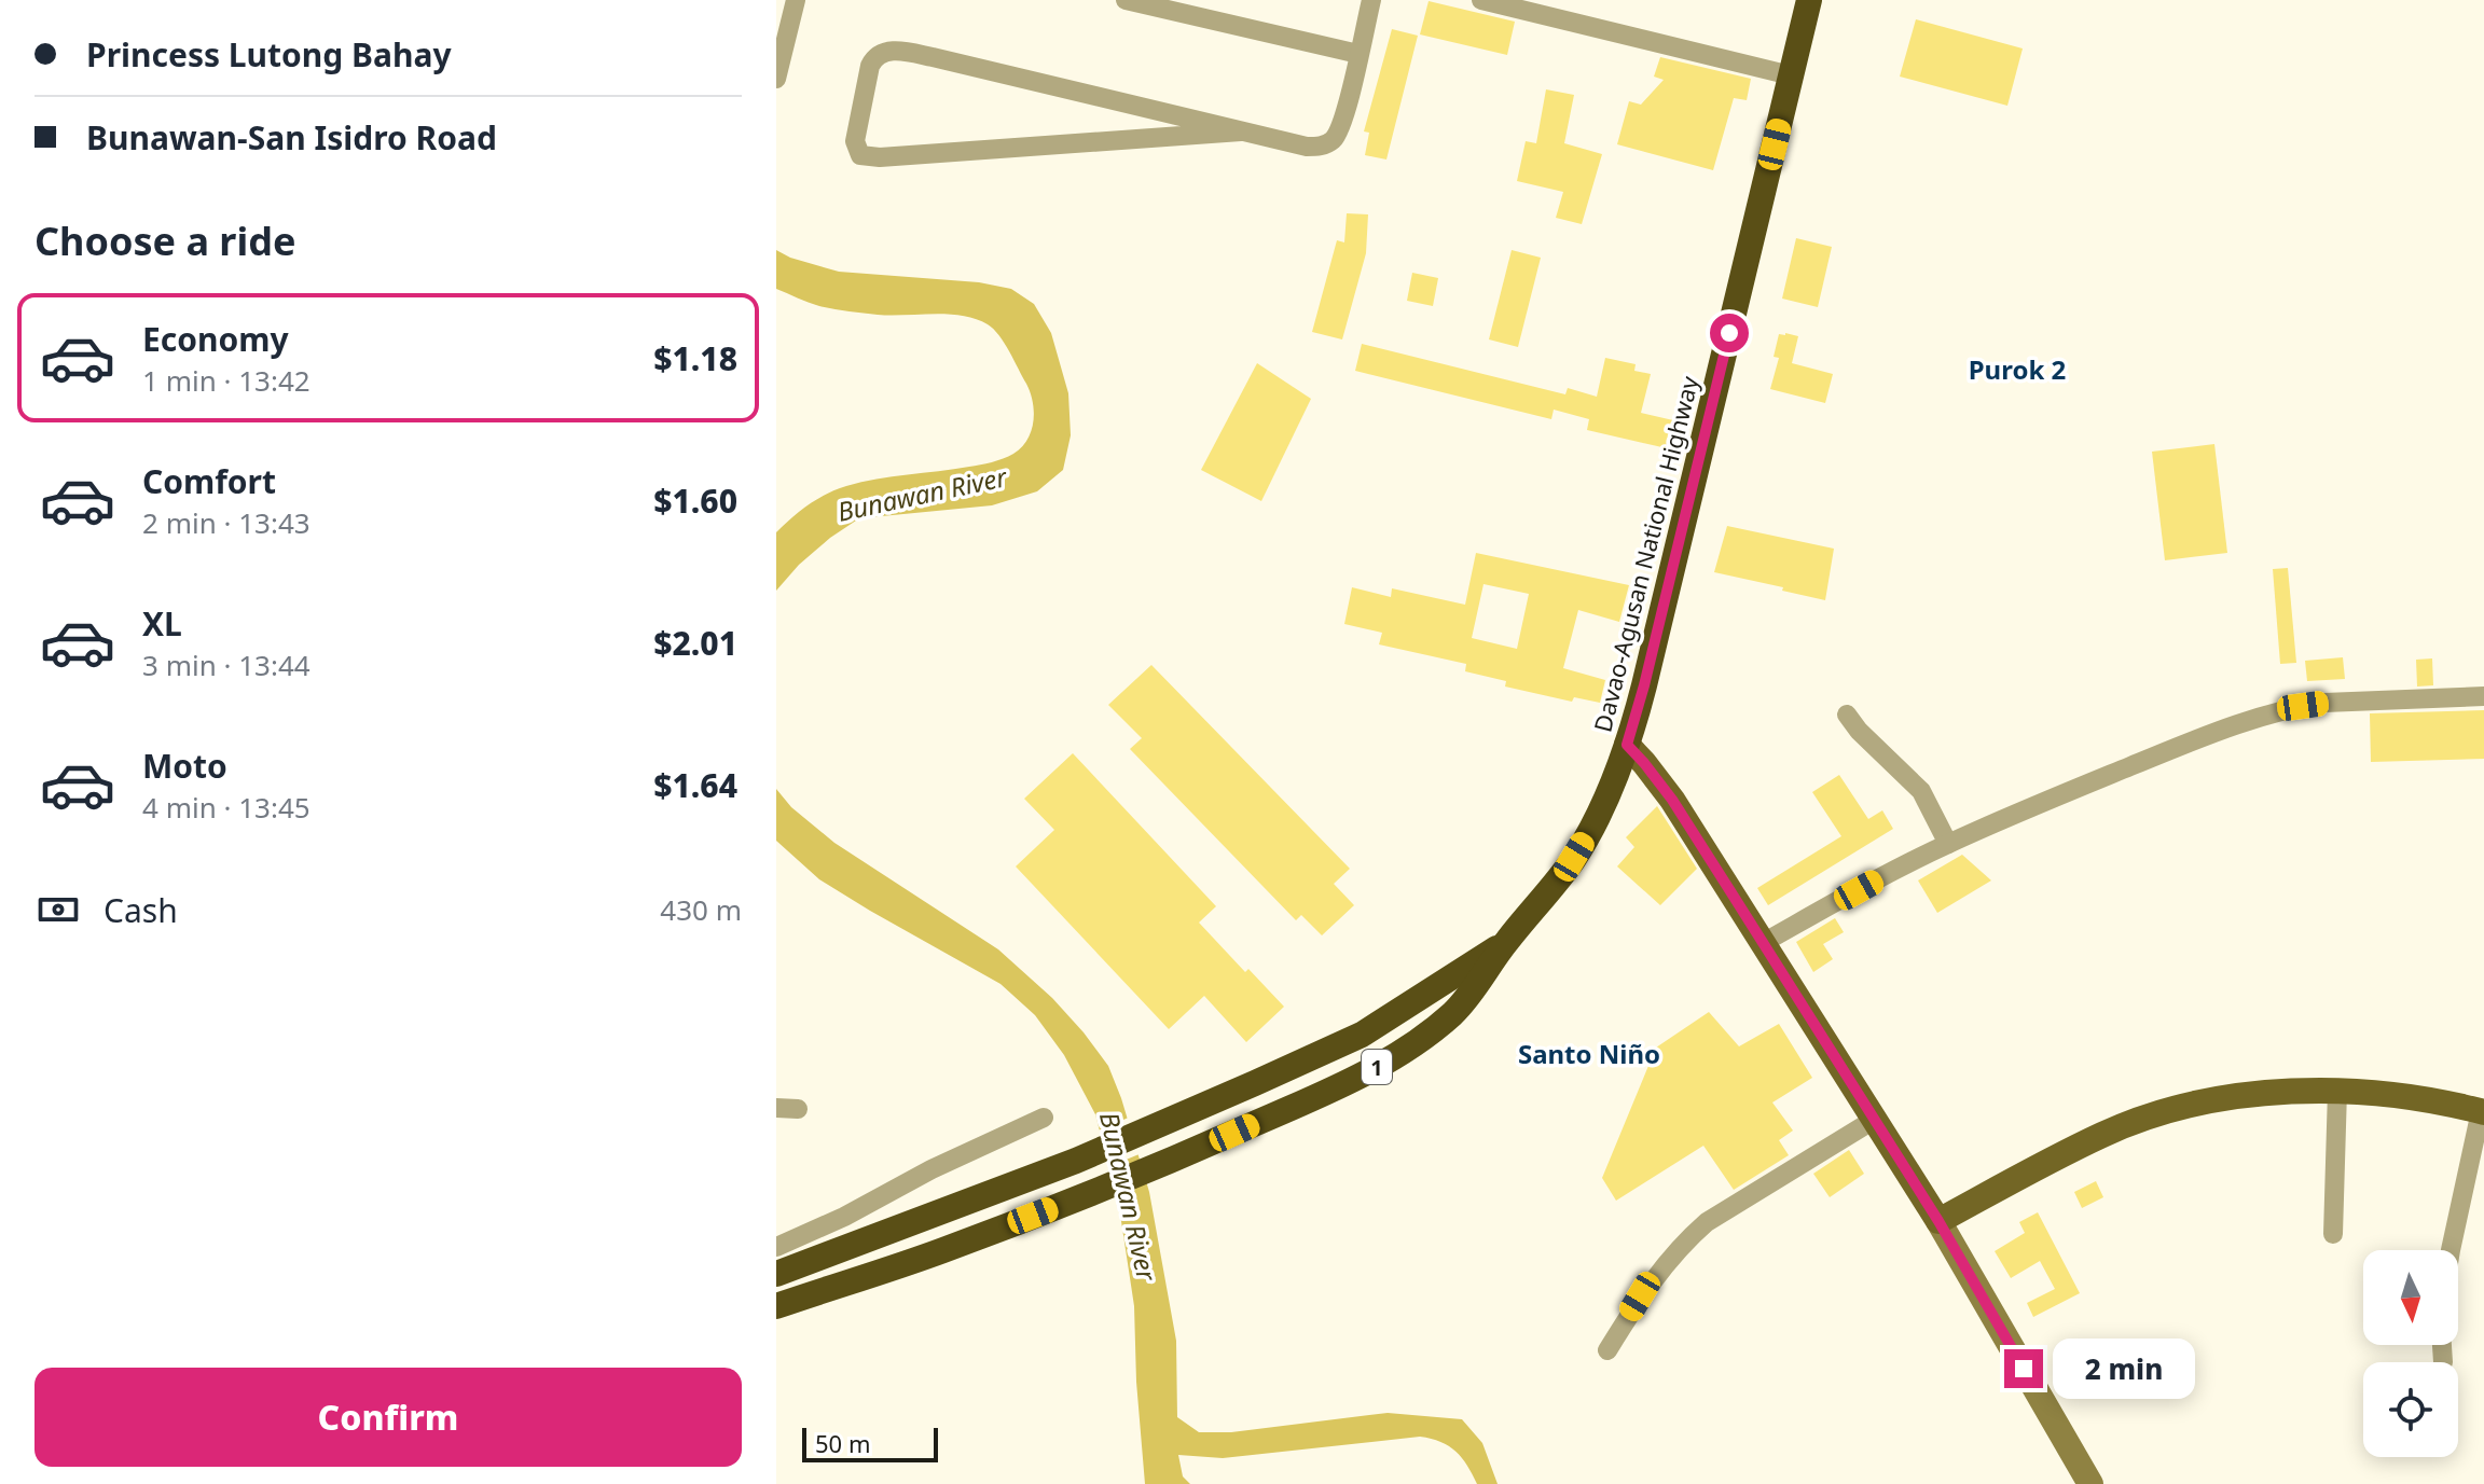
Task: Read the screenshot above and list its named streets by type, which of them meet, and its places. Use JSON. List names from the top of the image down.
{
  "streets": {
    "highway": ["Davao-Agusan National Highway", "1"]
  },
  "districts": ["Purok 2", "Santo Niño"],
  "water": ["Bunawan River"],
  "scale_bar": "50 m",
  "north": "bottom",
  "page": {
    "banner": ["Princess Lutong Bahay", "Bunawan-San Isidro Road"],
    "heading": "Choose a ride",
    "list": [
      {
        "name": "Economy",
        "note": "1 min · 13:42",
        "value": "$1.18"
      },
      {
        "name": "Comfort",
        "note": "2 min · 13:43",
        "value": "$1.60"
      },
      {
        "name": "XL",
        "note": "3 min · 13:44",
        "value": "$2.01"
      },
      {
        "name": "Moto",
        "note": "4 min · 13:45",
        "value": "$1.64"
      }
    ],
    "pay": ["Cash", "430 m"],
    "bubble": "2 min",
    "buttons": "Confirm",
    "scale": "50 m"
  }
}
